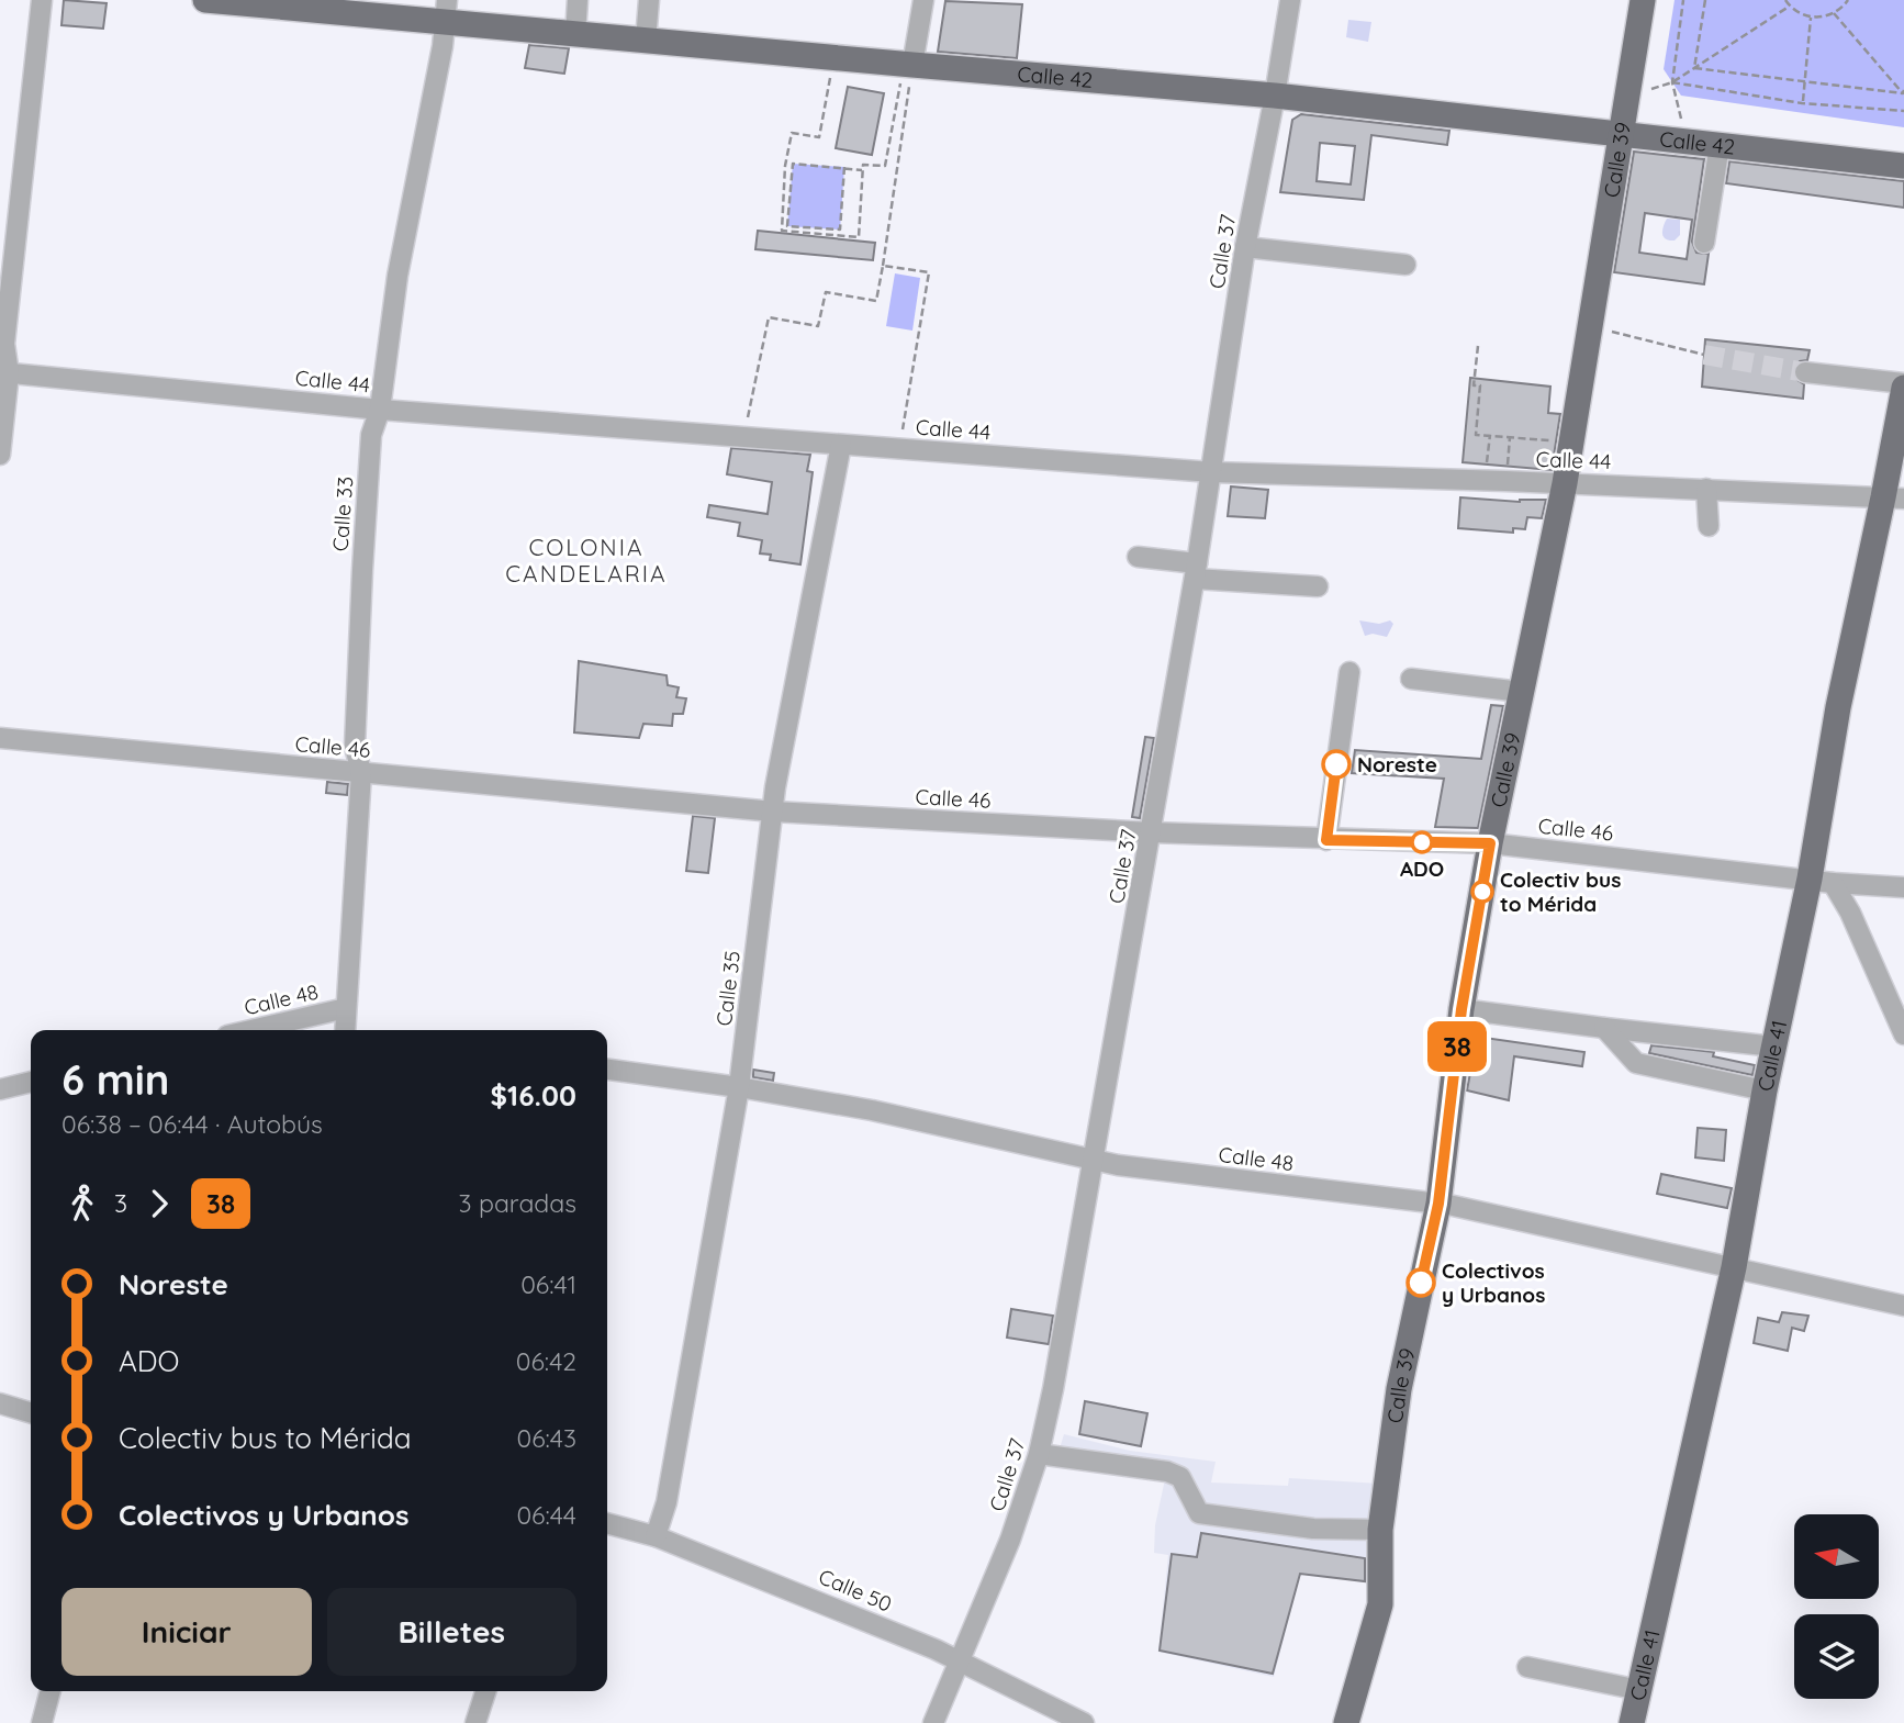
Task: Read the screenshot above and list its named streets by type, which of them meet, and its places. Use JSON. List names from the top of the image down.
{
  "streets": {
    "main road": ["Calle 42", "Calle 39", "Calle 41"],
    "street": [
      "Calle 37",
      "Calle 44",
      "Calle 33",
      "Calle 46",
      "Calle 35",
      "Calle 48",
      "Calle 50"
    ]
  },
  "crossings": [
    ["Calle 42", "Calle 39"],
    ["Calle 42", "Calle 37"],
    ["Calle 42", "Calle 33"],
    ["Calle 39", "Calle 44"],
    ["Calle 39", "Calle 46"],
    ["Calle 39", "Calle 48"],
    ["Calle 37", "Calle 44"],
    ["Calle 37", "Calle 46"],
    ["Calle 37", "Calle 48"],
    ["Calle 37", "Calle 50"],
    ["Calle 44", "Calle 33"],
    ["Calle 44", "Calle 35"],
    ["Calle 44", "Calle 41"],
    ["Calle 33", "Calle 46"],
    ["Calle 33", "Calle 48"],
    ["Calle 46", "Calle 35"],
    ["Calle 46", "Calle 41"],
    ["Calle 35", "Calle 48"],
    ["Calle 35", "Calle 50"],
    ["Calle 48", "Calle 41"]
  ],
  "districts": ["COLONIA CANDELARIA"],
  "places": [
    "Noreste",
    "ADO",
    "Colectiv bus to Mérida",
    "Colectivos y Urbanos"
  ],
  "lines": ["bus line 38"],
  "north": "left",
  "page": {
    "on_map": "38",
    "heading": ["6 min", "06:38 – 06:44 · Autobús", "$16.00"],
    "legs": ["3", "38", "3 paradas"],
    "list": [
      {
        "name": "Noreste",
        "value": "06:41"
      },
      {
        "name": "ADO",
        "value": "06:42"
      },
      {
        "name": "Colectiv bus to Mérida",
        "value": "06:43"
      },
      {
        "name": "Colectivos y Urbanos",
        "value": "06:44"
      }
    ],
    "buttons": ["Iniciar", "Billetes"]
  }
}
